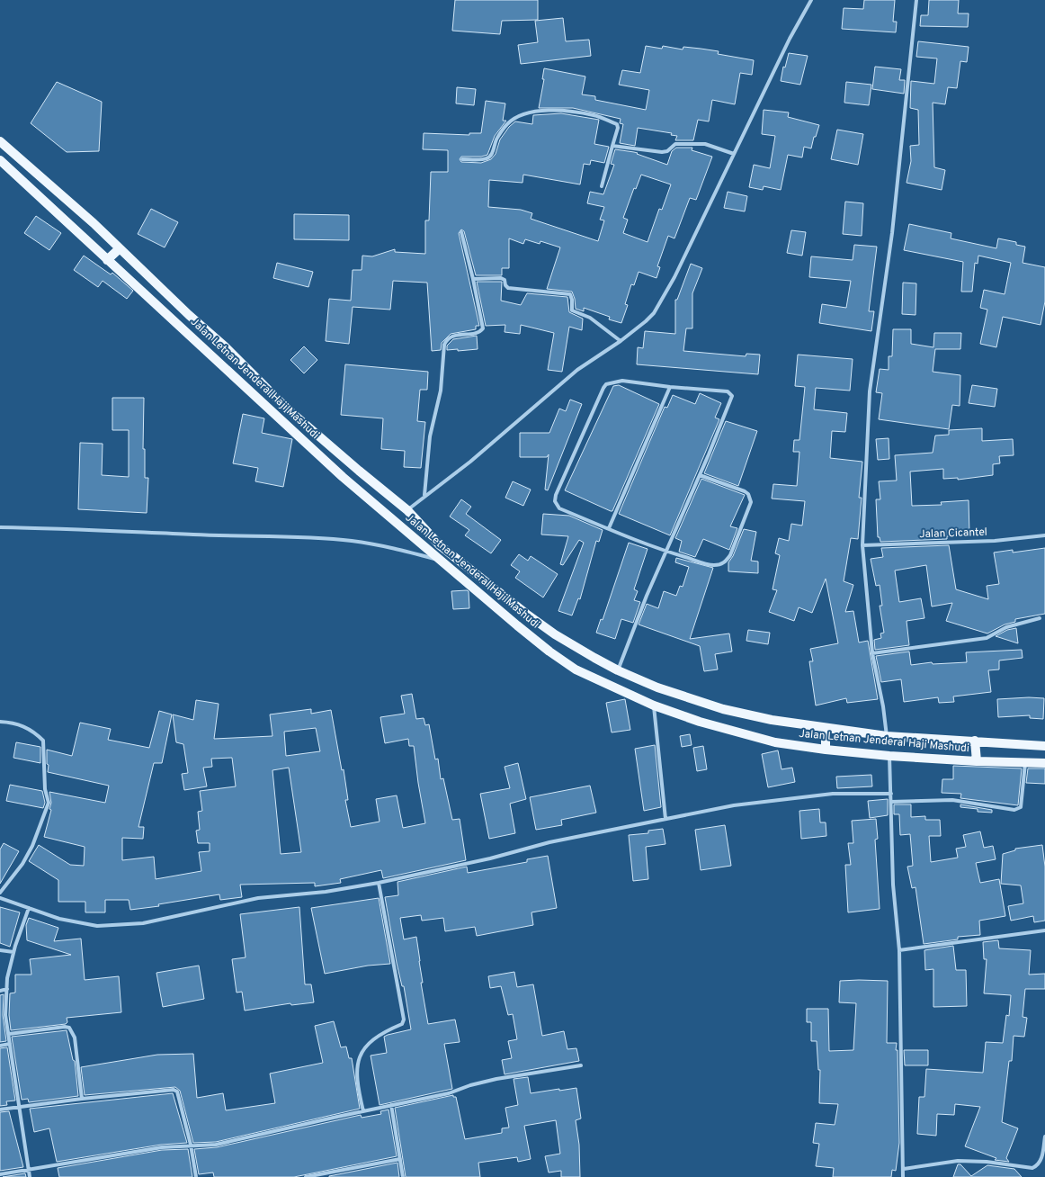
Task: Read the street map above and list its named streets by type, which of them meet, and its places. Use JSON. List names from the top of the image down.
{
  "streets": {
    "main road": ["Jalan Letnan Jenderal Haji Mashudi"],
    "street": ["Jalan Cicantel"]
  }
}
